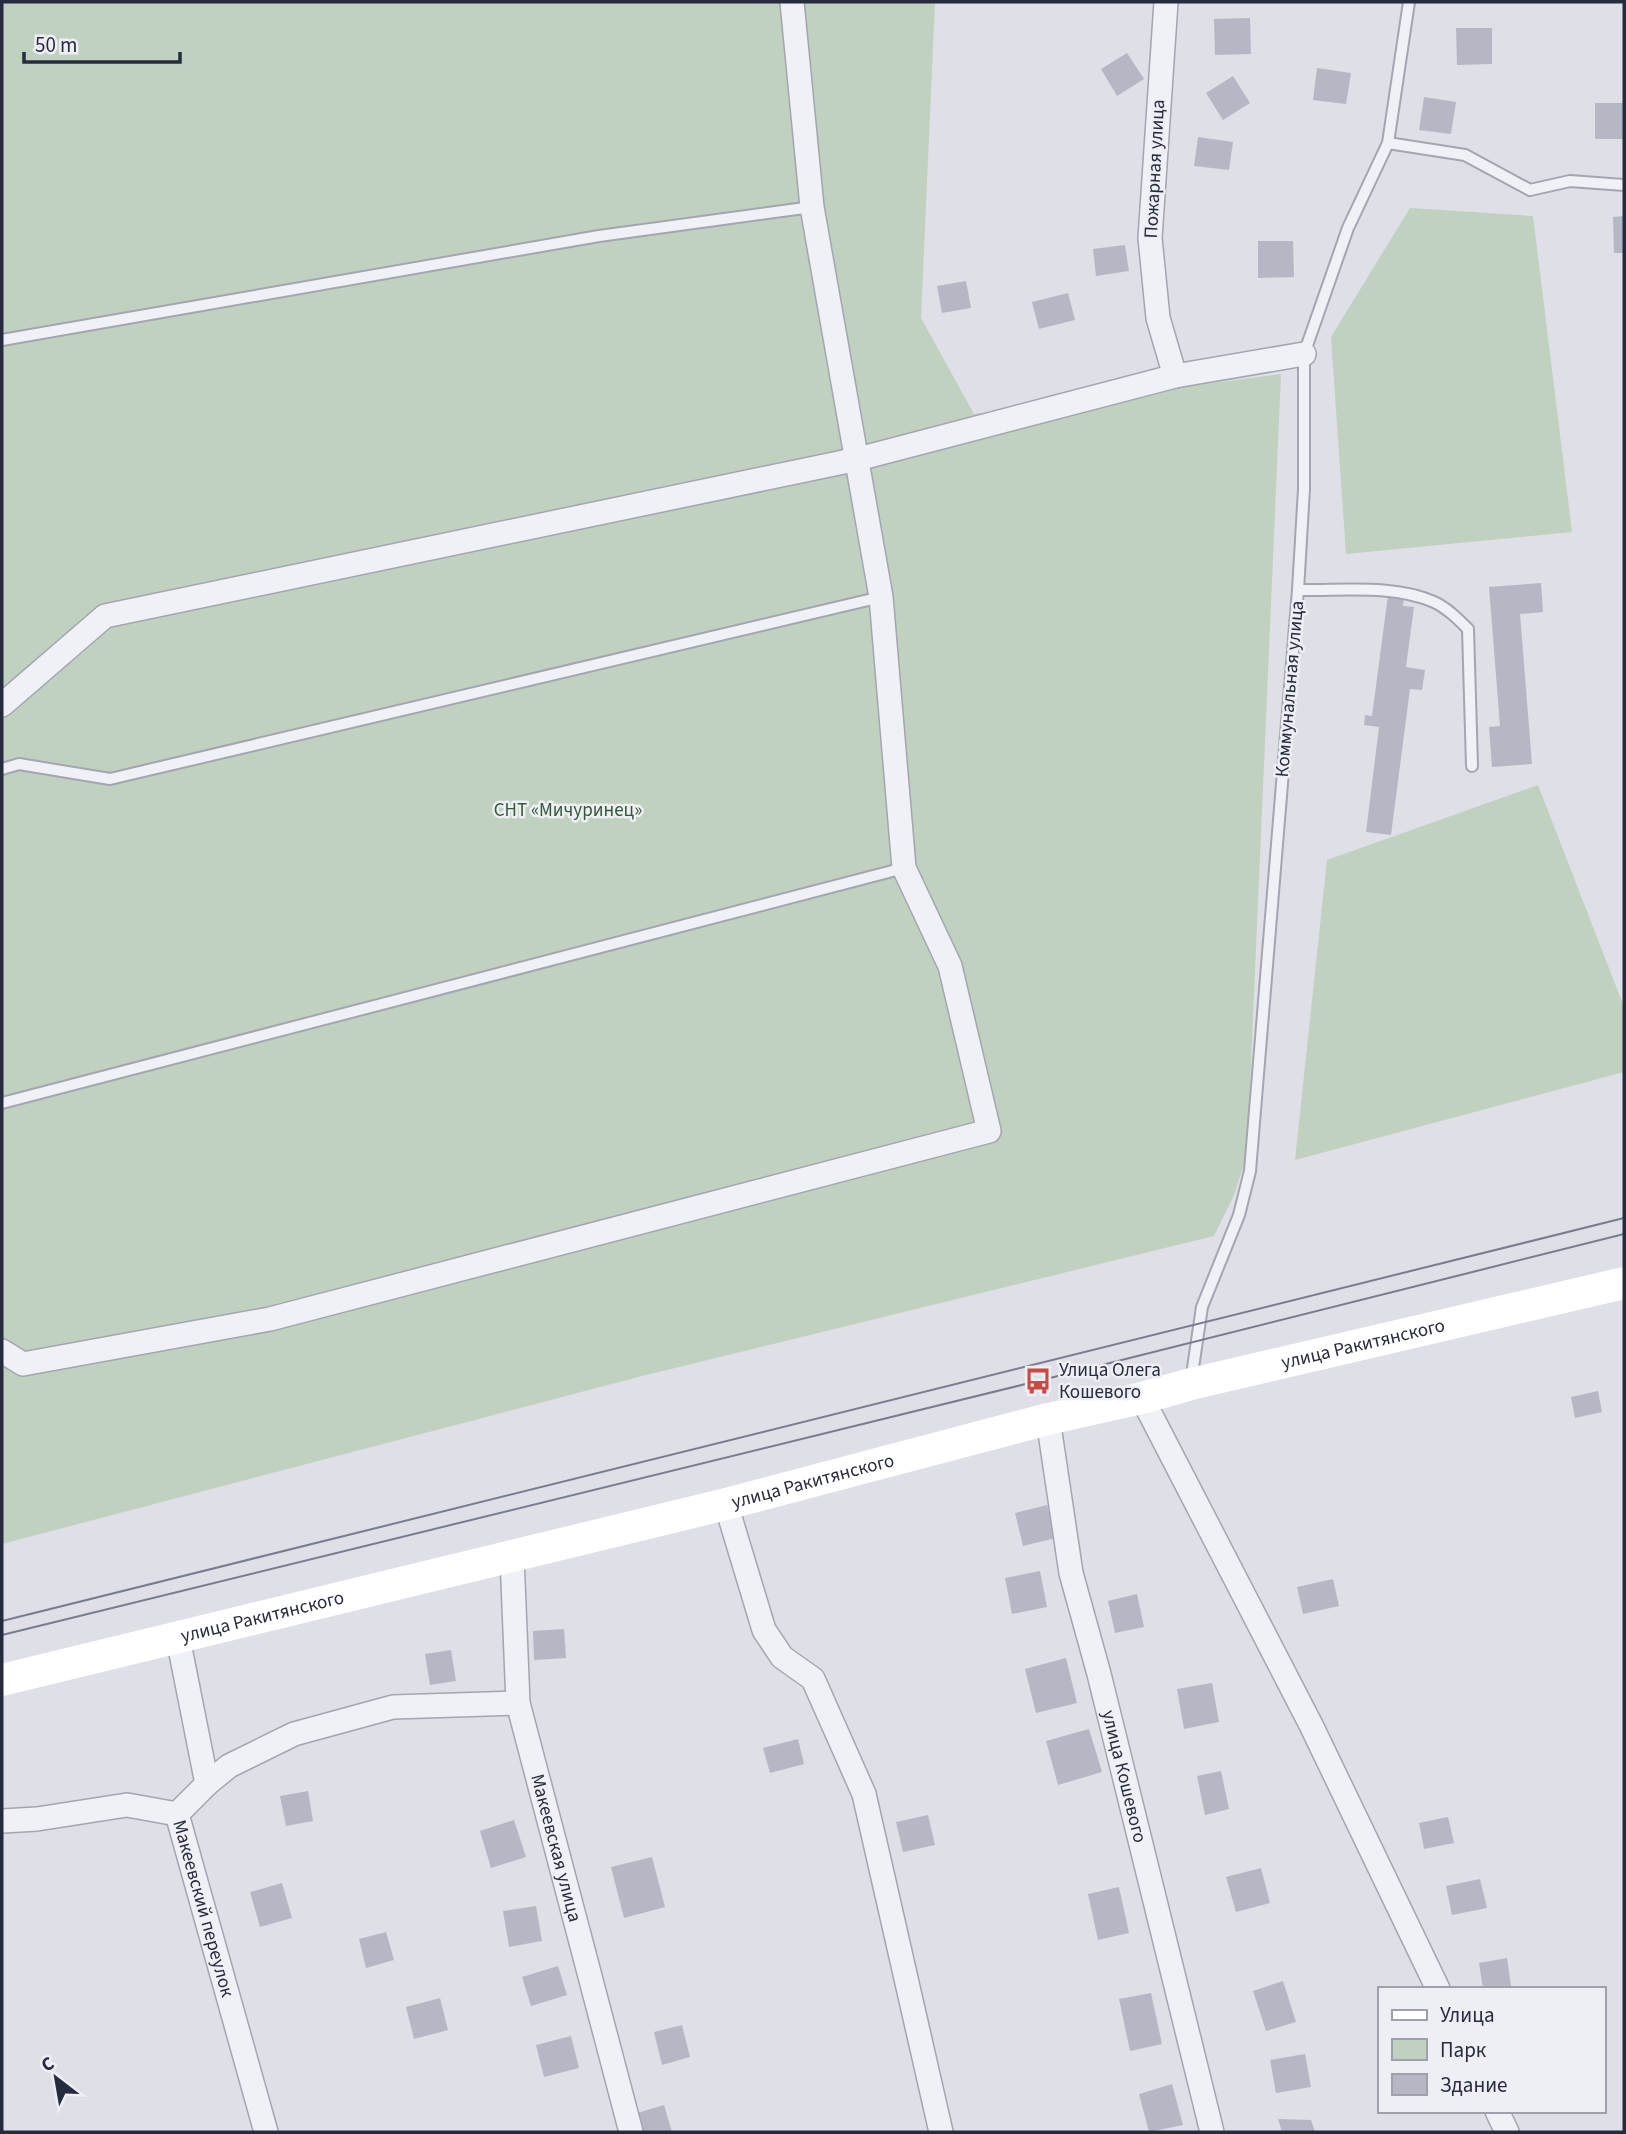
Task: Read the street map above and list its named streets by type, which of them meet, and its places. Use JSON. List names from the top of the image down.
{
  "streets": {
    "main road": ["улица Ракитянского"],
    "street": [
      "Пожарная улица",
      "улица Кошевого",
      "Макеевская улица",
      "Макеевский переулок"
    ],
    "lane": ["Коммунальная улица"]
  },
  "crossings": [
    ["Коммунальная улица", "улица Ракитянского"],
    ["улица Ракитянского", "улица Кошевого"],
    ["улица Ракитянского", "Макеевская улица"]
  ],
  "parks": ["СНТ «Мичуринец»"],
  "places": {
    "bus stop": ["Улица Олега Кошевого"]
  },
  "legend": ["Улица", "Парк", "Здание"],
  "scale_bar": "50 m",
  "north": "top left"
}
